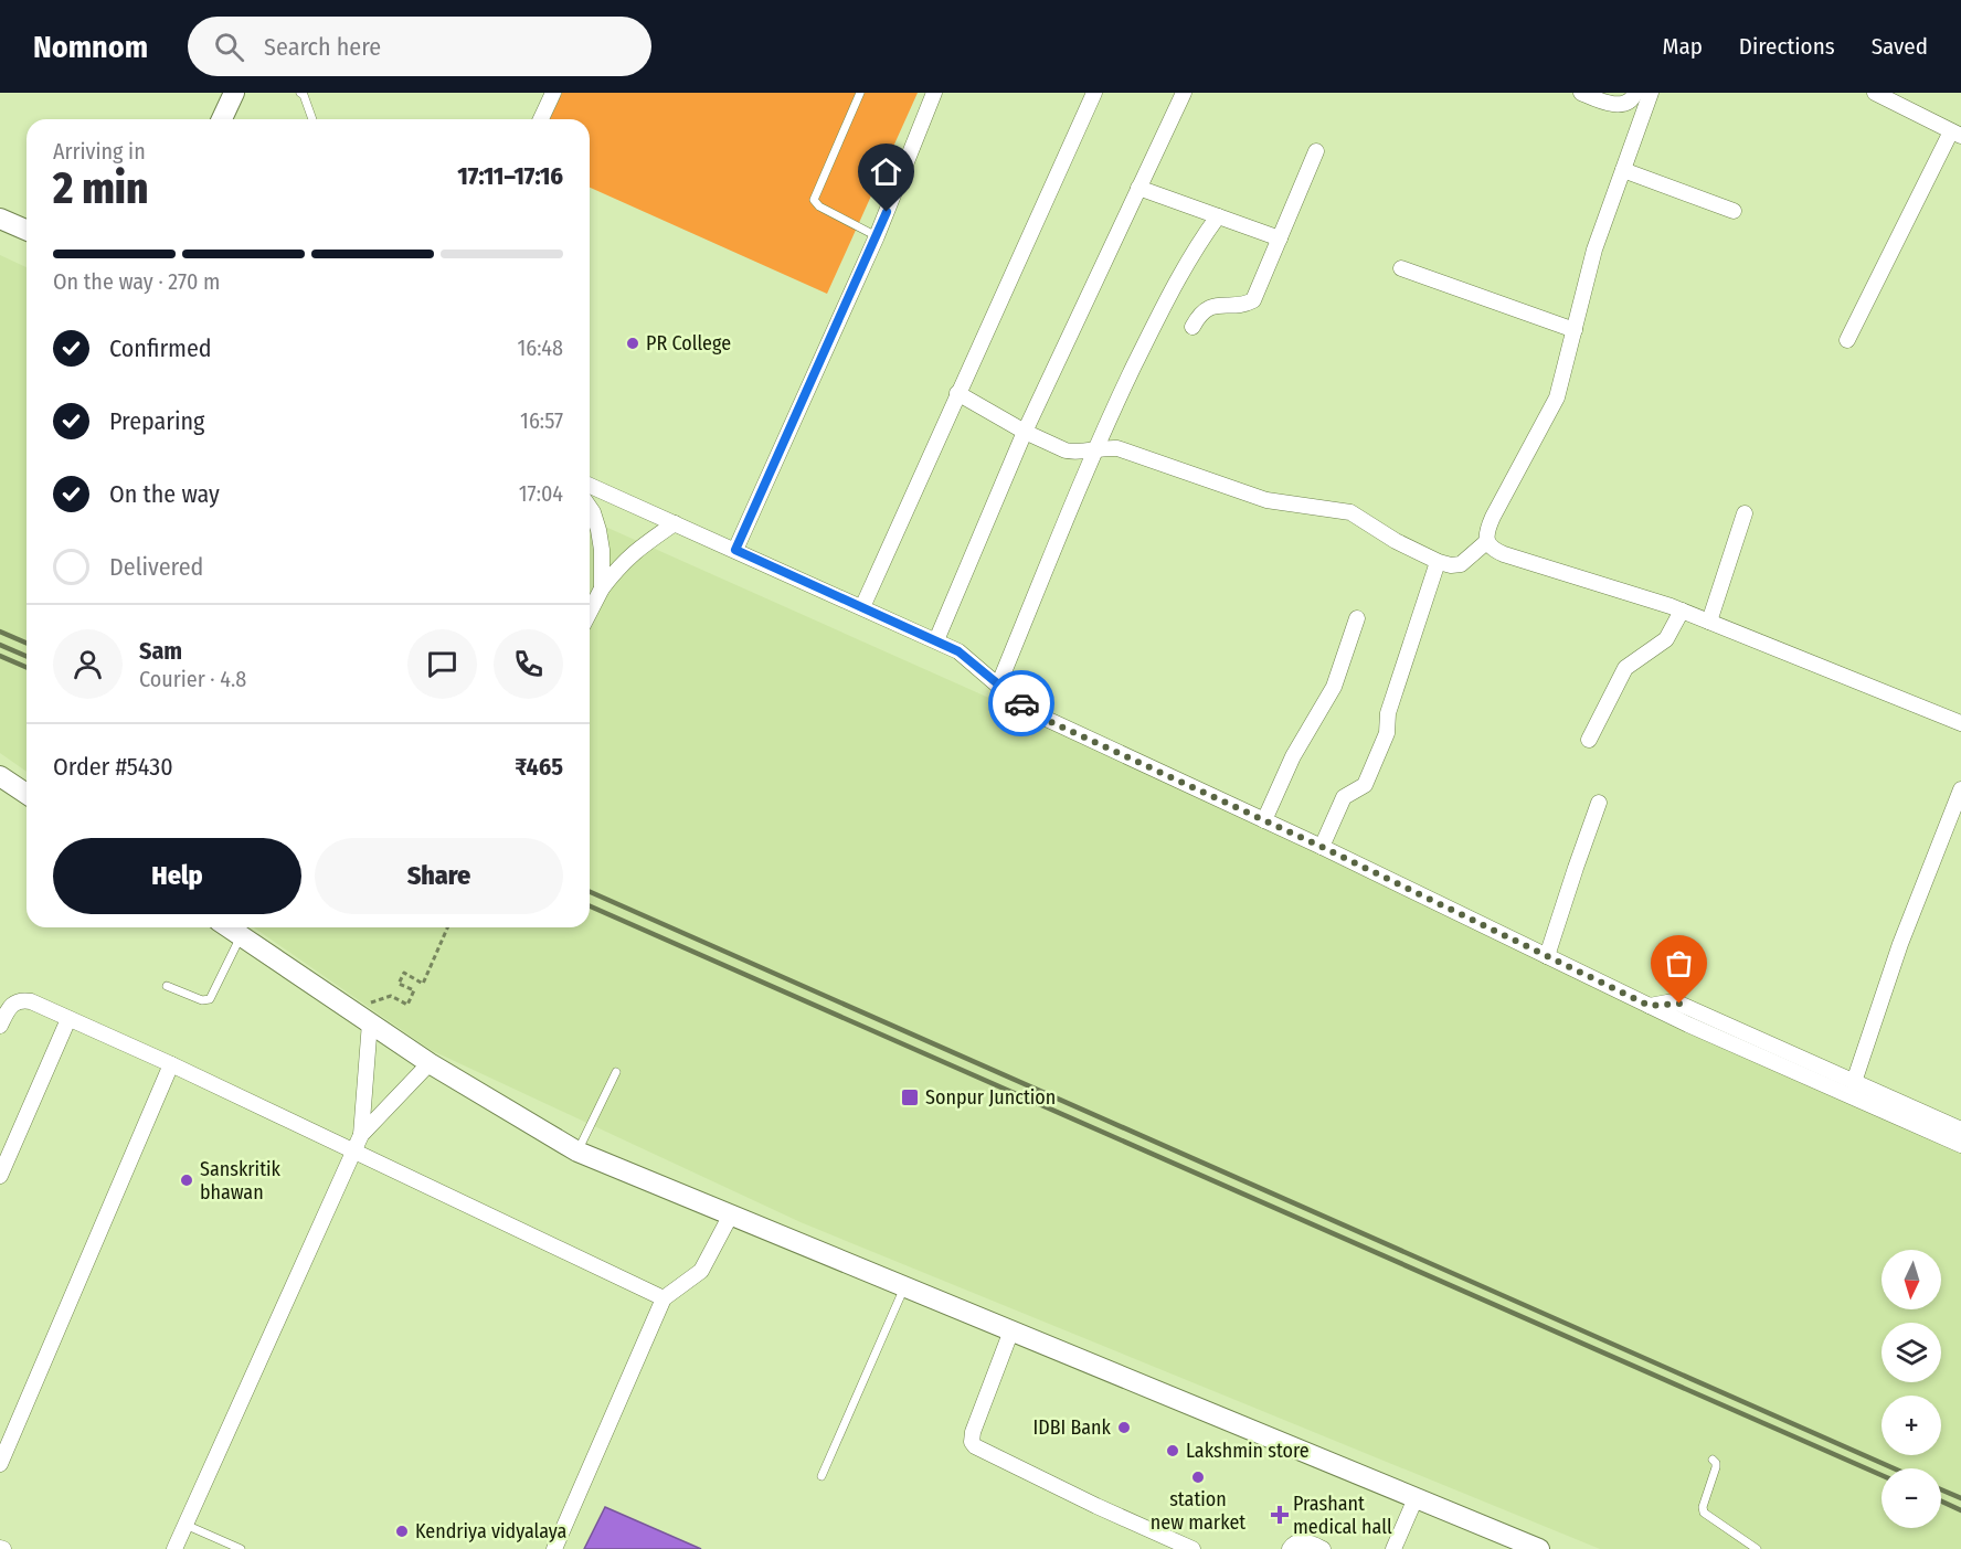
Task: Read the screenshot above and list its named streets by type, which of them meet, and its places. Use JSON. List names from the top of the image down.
{
  "places": {
    "other": [
      "PR College",
      "Sanskritik bhawan",
      "IDBI Bank",
      "Lakshmin store",
      "station new market",
      "Kendriya vidyalaya"
    ],
    "transit": ["Sonpur Junction"],
    "health": ["Prashant medical hall"]
  },
  "north": "bottom",
  "page": {
    "header": "Nomnom",
    "search": "Search here",
    "nav": ["Map", "Directions", "Saved"],
    "heading": ["2 min", "Arriving in", "17:11–17:16"],
    "panel": [
      "Sam",
      "Courier · 4.8",
      "Order #5430",
      "₹465"
    ],
    "bar": "On the way · 270 m",
    "list": [
      ["Confirmed", "16:48"],
      ["Preparing", "16:57"],
      ["On the way", "17:04"],
      "Delivered"
    ],
    "buttons": ["Help", "Share"],
    "map_buttons": ["+", "−"]
  }
}
